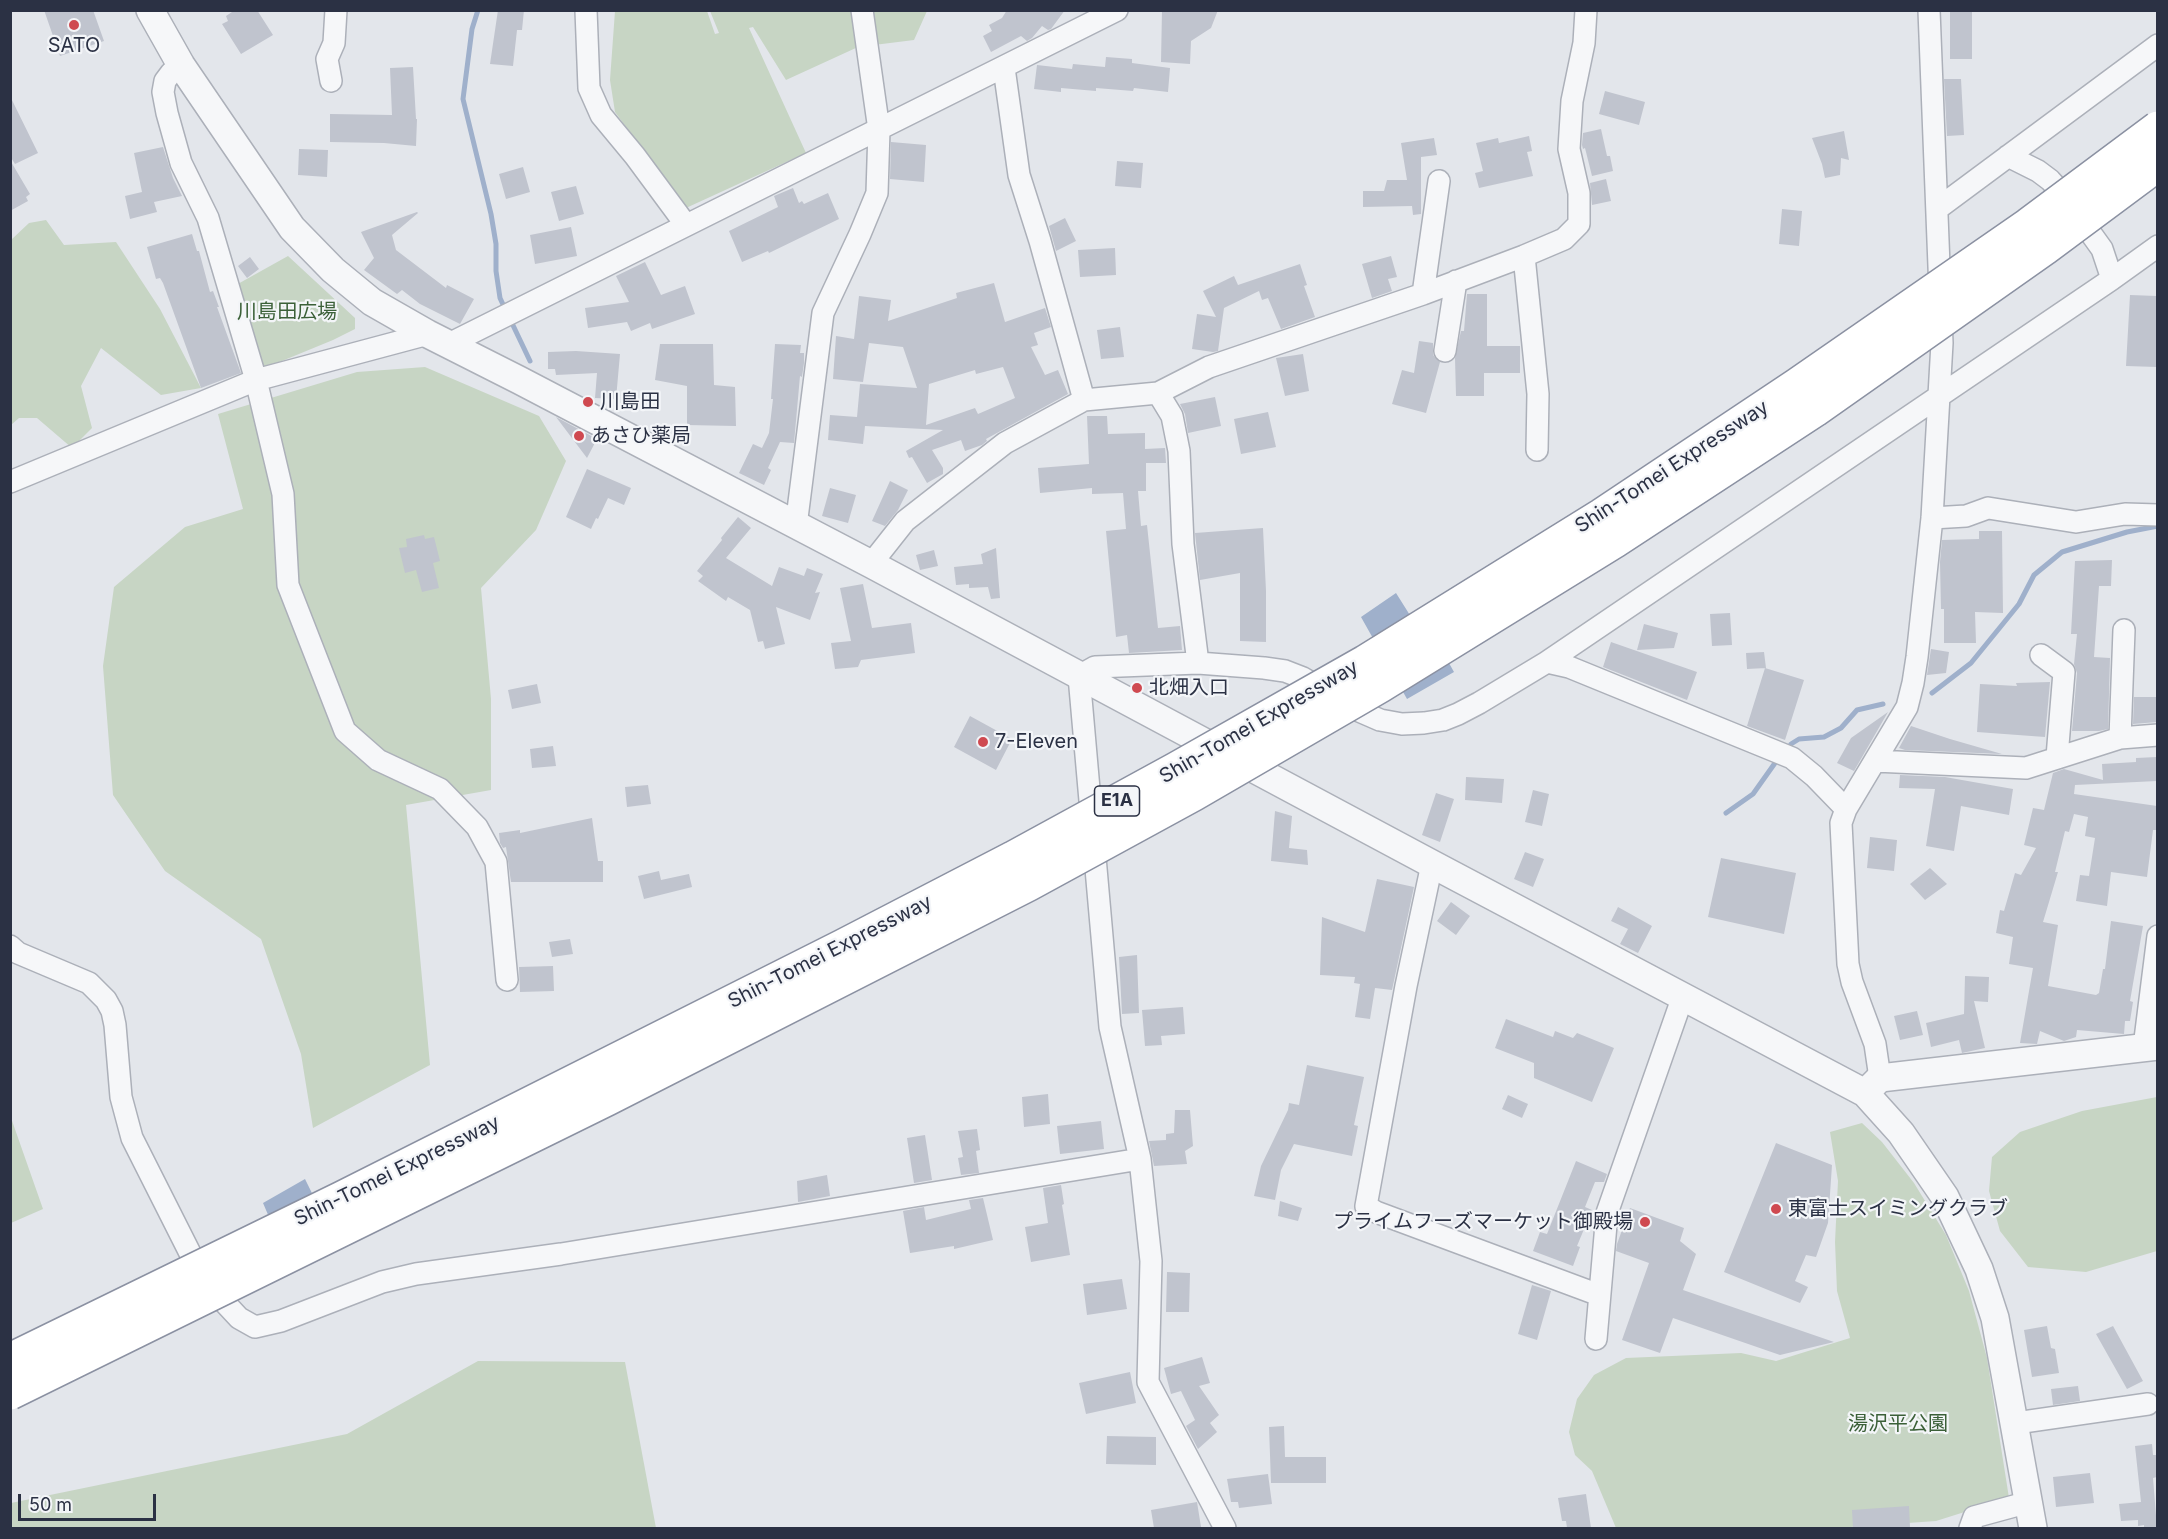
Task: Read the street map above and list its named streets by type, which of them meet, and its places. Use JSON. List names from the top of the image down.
{
  "streets": {
    "highway": ["Shin-Tomei Expressway", "E1A"]
  },
  "parks": ["川島田広場", "湯沢平公園"],
  "places": [
    "SATO",
    "川島田",
    "あさひ薬局",
    "北畑入口",
    "7-Eleven",
    "東富士スイミングクラブ",
    "プライムフーズマーケット御殿場"
  ],
  "scale_bar": "50 m"
}
